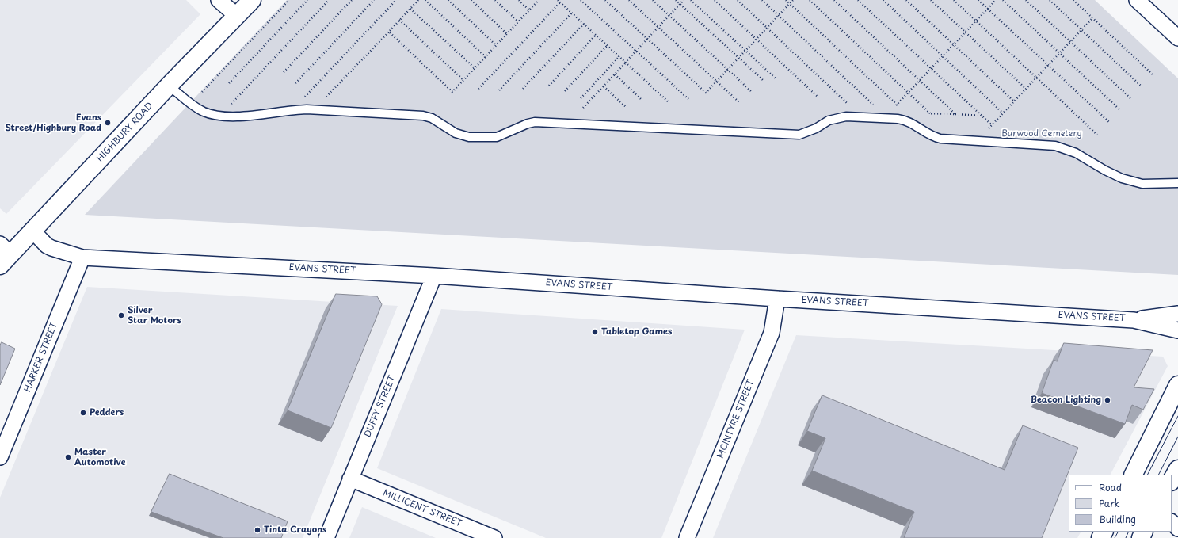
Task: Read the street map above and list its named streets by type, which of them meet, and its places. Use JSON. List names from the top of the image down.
{
  "streets": {
    "main road": ["HIGHBURY ROAD"],
    "street": [
      "EVANS STREET",
      "HARKER STREET",
      "DUFFY STREET",
      "MCINTYRE STREET",
      "MILLICENT STREET"
    ]
  },
  "crossings": [
    ["HIGHBURY ROAD", "EVANS STREET"],
    ["EVANS STREET", "HARKER STREET"],
    ["EVANS STREET", "DUFFY STREET"],
    ["EVANS STREET", "MCINTYRE STREET"],
    ["DUFFY STREET", "MILLICENT STREET"]
  ],
  "parks": ["Burwood Cemetery"],
  "places": [
    "Evans Street/Highbury Road",
    "Silver Star Motors",
    "Tabletop Games",
    "Beacon Lighting",
    "Pedders",
    "Master Automotive",
    "Tinta Crayons"
  ],
  "legend": ["Road", "Park", "Building"]
}
